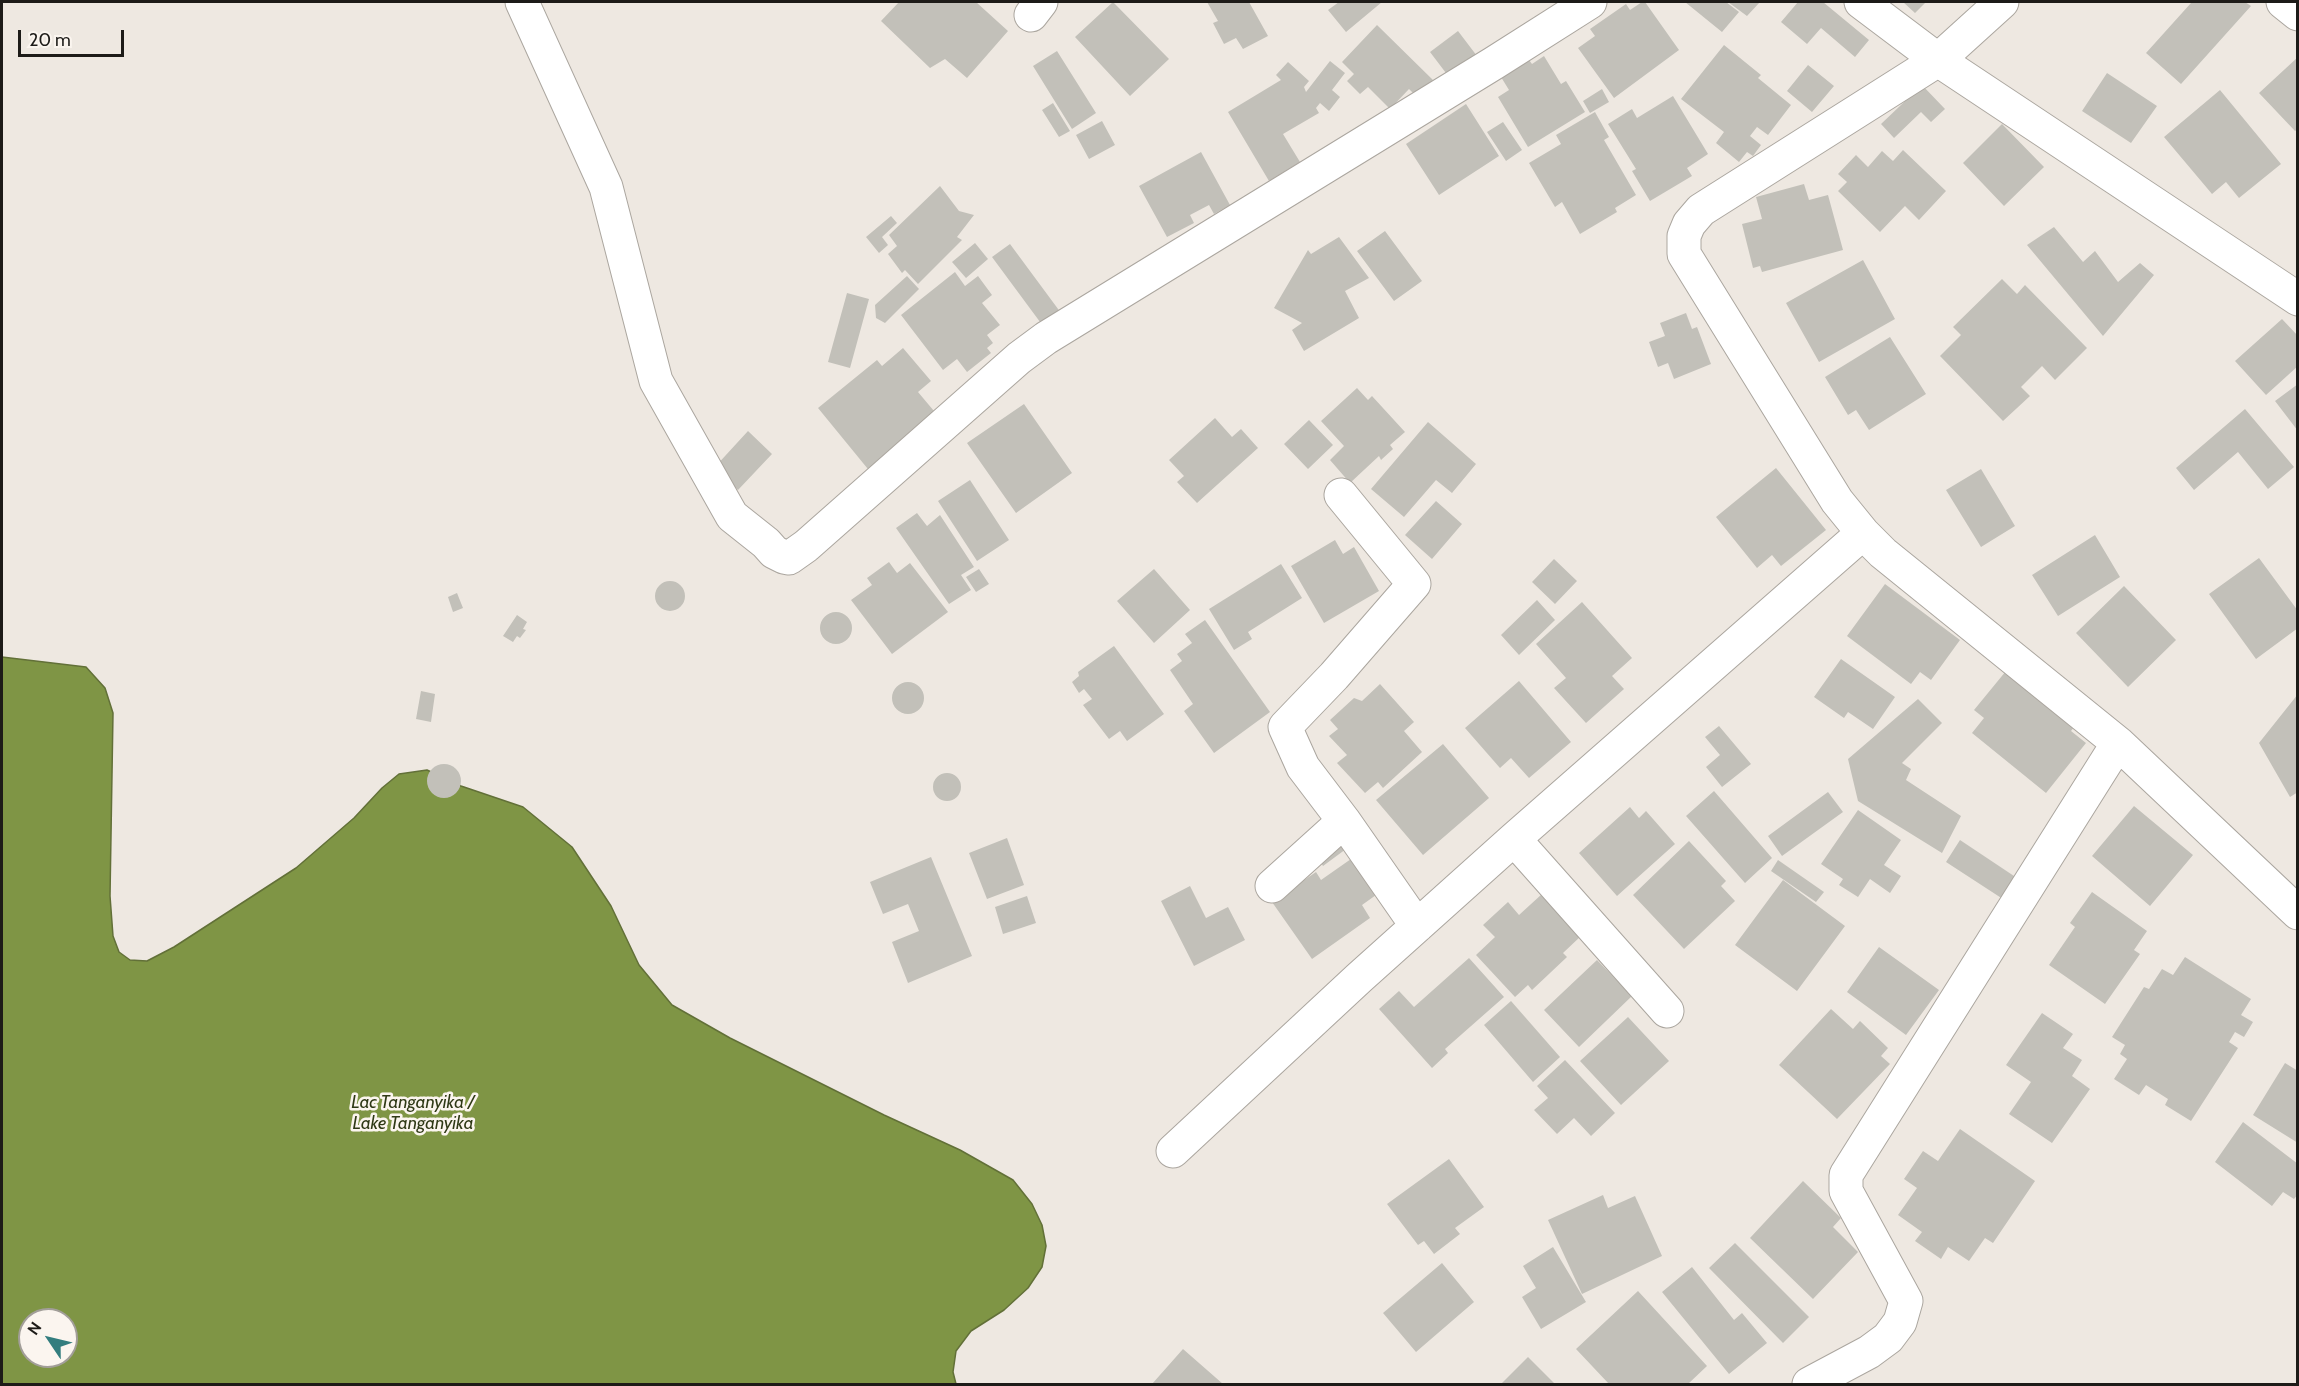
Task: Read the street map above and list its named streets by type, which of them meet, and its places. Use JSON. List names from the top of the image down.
{
  "water": ["Lac Tanganyika / Lake Tanganyika"],
  "scale_bar": "20 m",
  "north": "top left"
}
